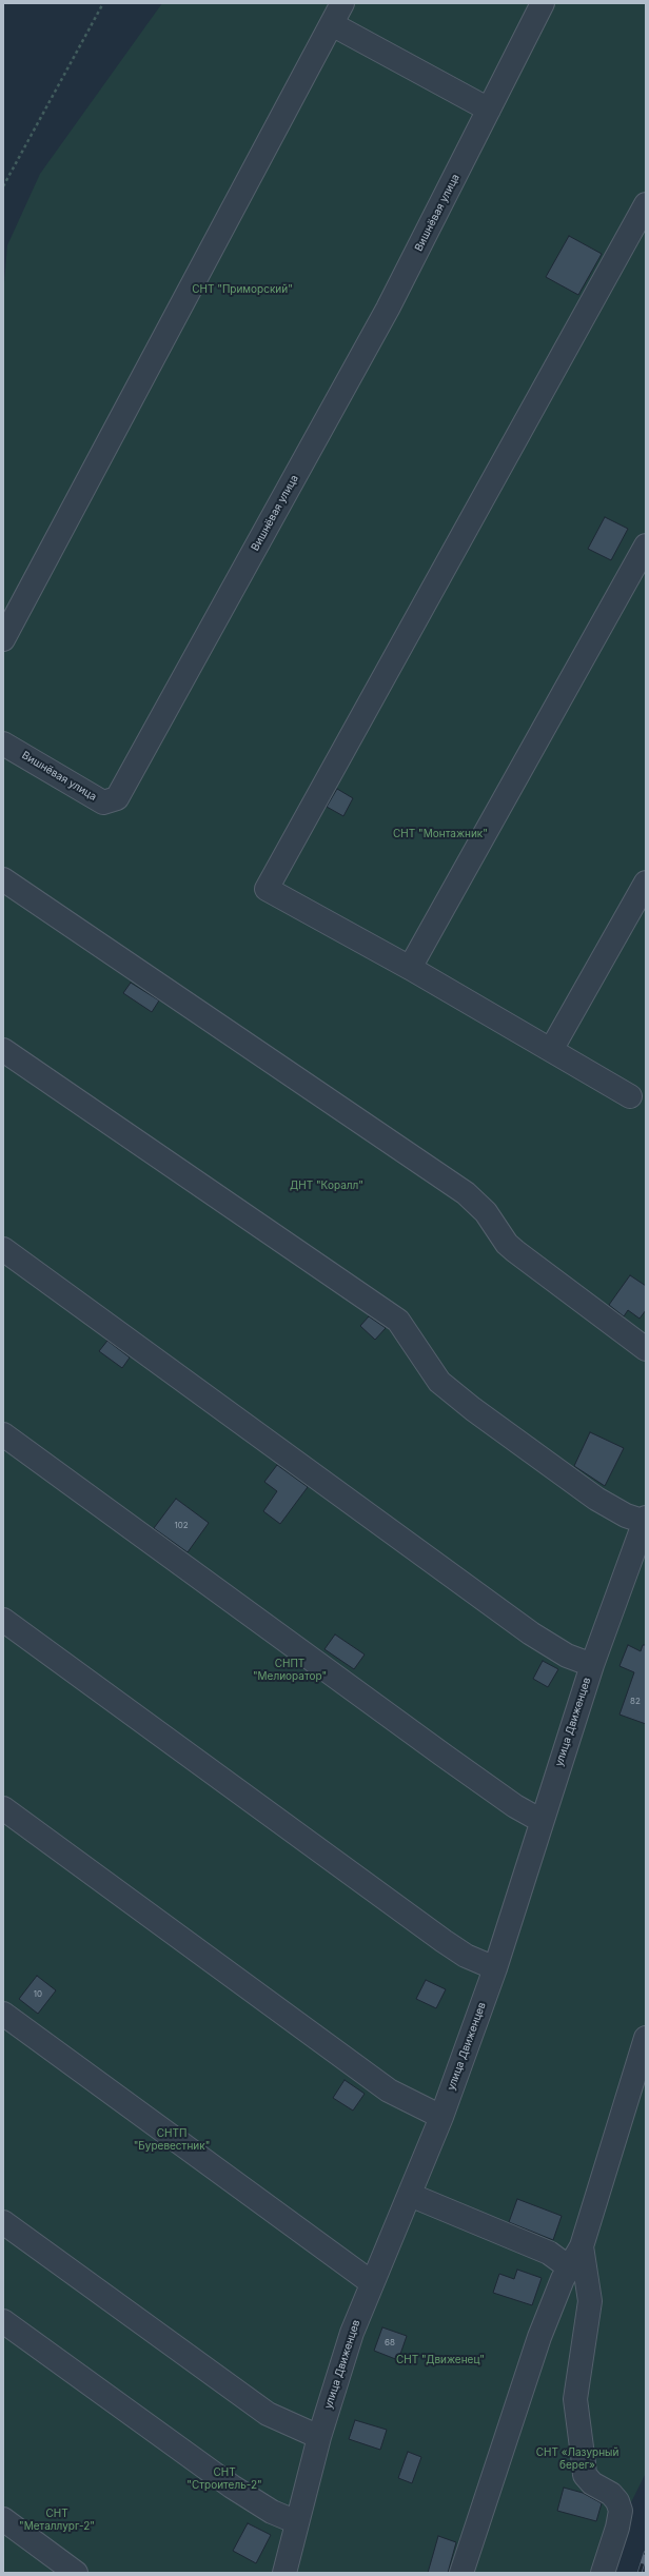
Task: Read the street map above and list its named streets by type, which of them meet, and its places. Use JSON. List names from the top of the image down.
{
  "streets": {
    "street": ["Вишнёвая улица", "улица Движенцев"]
  },
  "parks": [
    "СНТ \"Приморский\"",
    "СНТ \"Монтажник\"",
    "ДНТ \"Коралл\"",
    "СНПТ \"Мелиоратор\"",
    "СНТП \"Буревестник\"",
    "СНТ \"Движенец\"",
    "СНТ «Лазурный берег»",
    "СНТ \"Строитель-2\"",
    "СНТ \"Металлург-2\""
  ],
  "house_numbers": [
    "102",
    "82",
    "10",
    "68"
  ]
}
